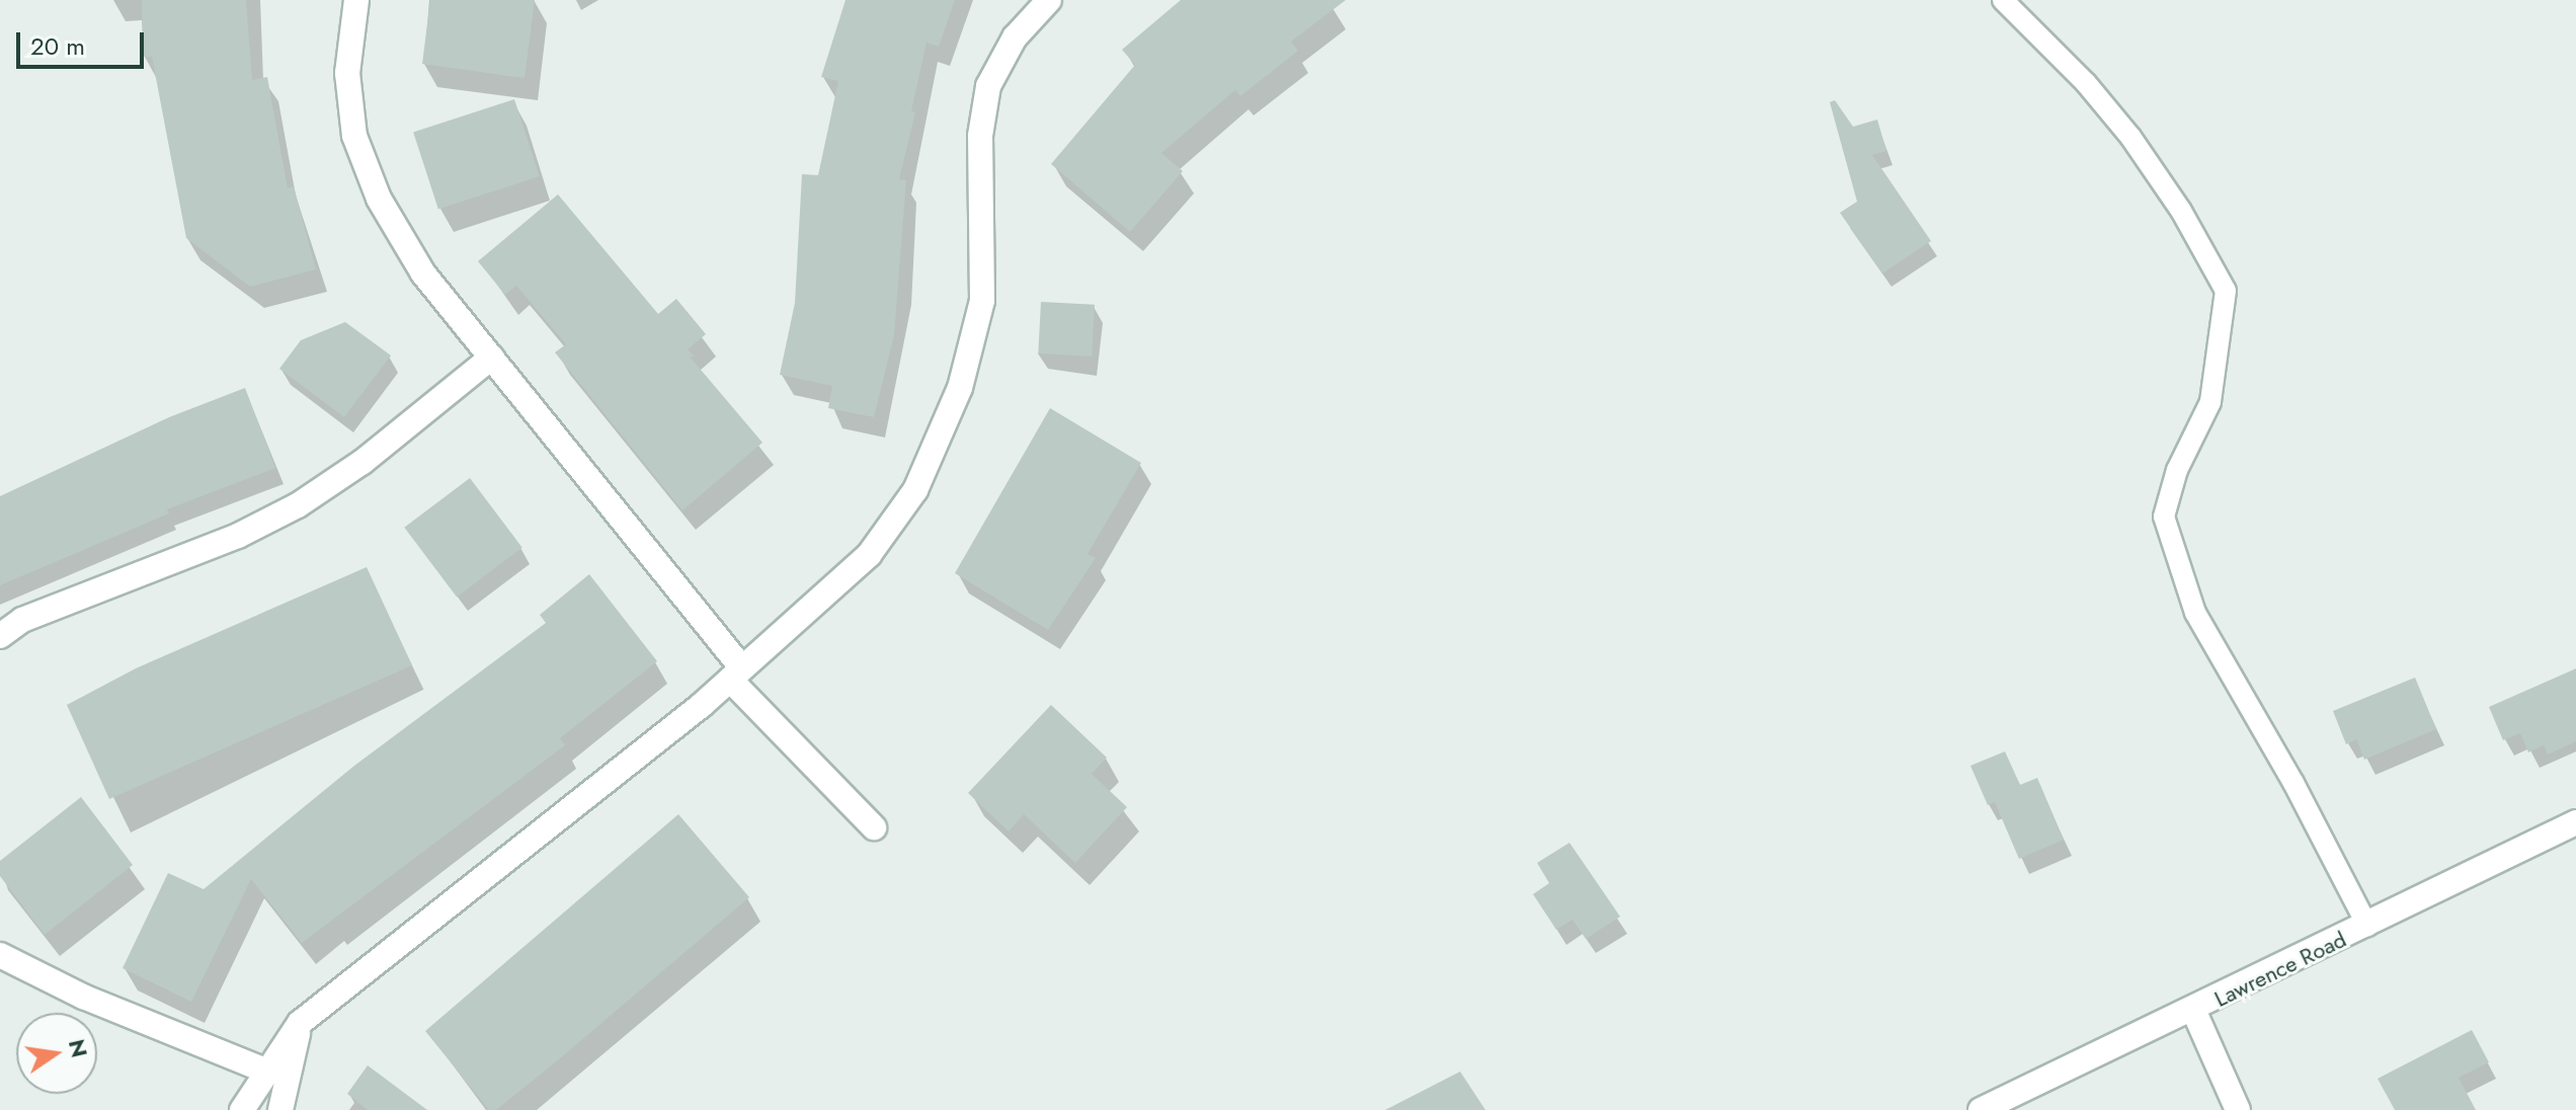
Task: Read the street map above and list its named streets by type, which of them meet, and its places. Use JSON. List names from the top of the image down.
{
  "streets": {
    "street": ["Lawrence Road"]
  },
  "scale_bar": "20 m",
  "north": "right"
}
